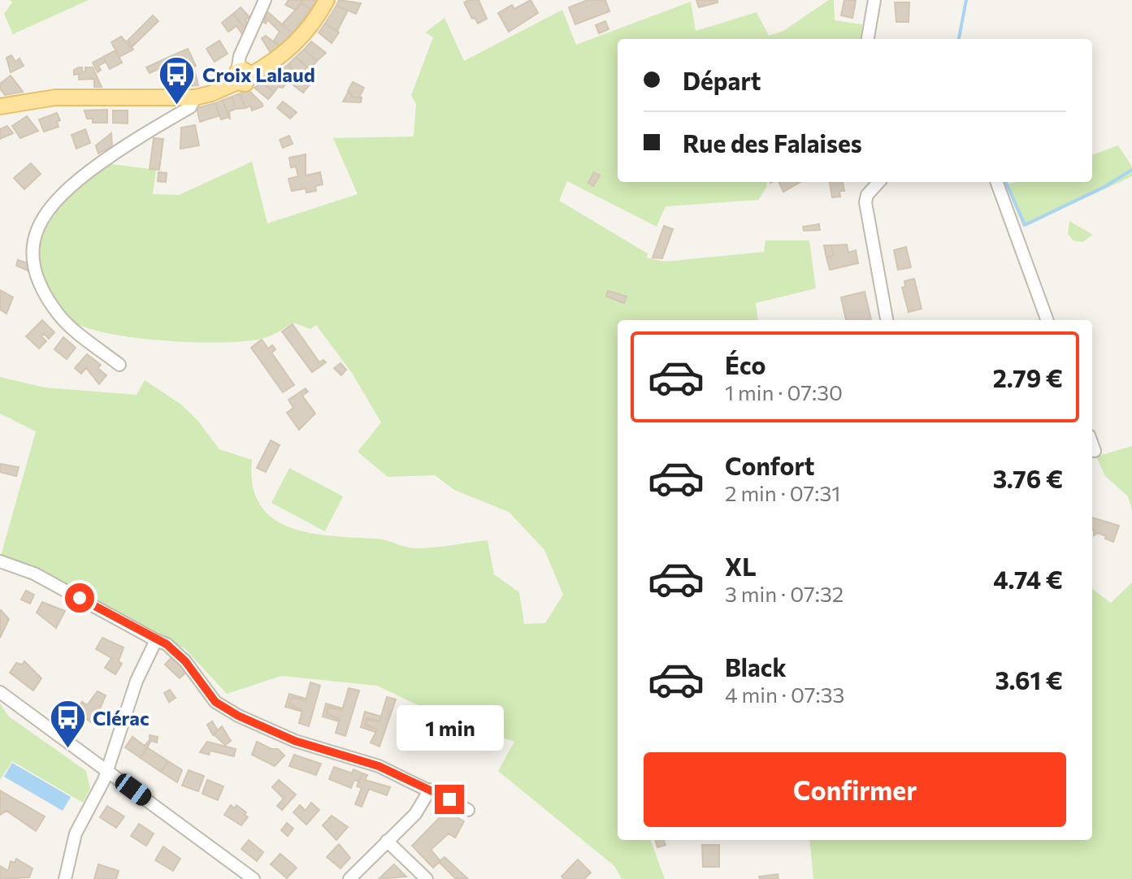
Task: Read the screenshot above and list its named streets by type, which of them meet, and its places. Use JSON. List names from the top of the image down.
{
  "places": {
    "bus stop": ["Croix Lalaud", "Clérac"]
  },
  "page": {
    "banner": ["Départ", "Rue des Falaises"],
    "list": [
      {
        "name": "Éco",
        "note": "1 min · 07:30",
        "value": "2.79 €"
      },
      {
        "name": "Confort",
        "note": "2 min · 07:31",
        "value": "3.76 €"
      },
      {
        "name": "XL",
        "note": "3 min · 07:32",
        "value": "4.74 €"
      },
      {
        "name": "Black",
        "note": "4 min · 07:33",
        "value": "3.61 €"
      }
    ],
    "bubble": "1 min",
    "buttons": "Confirmer"
  }
}
